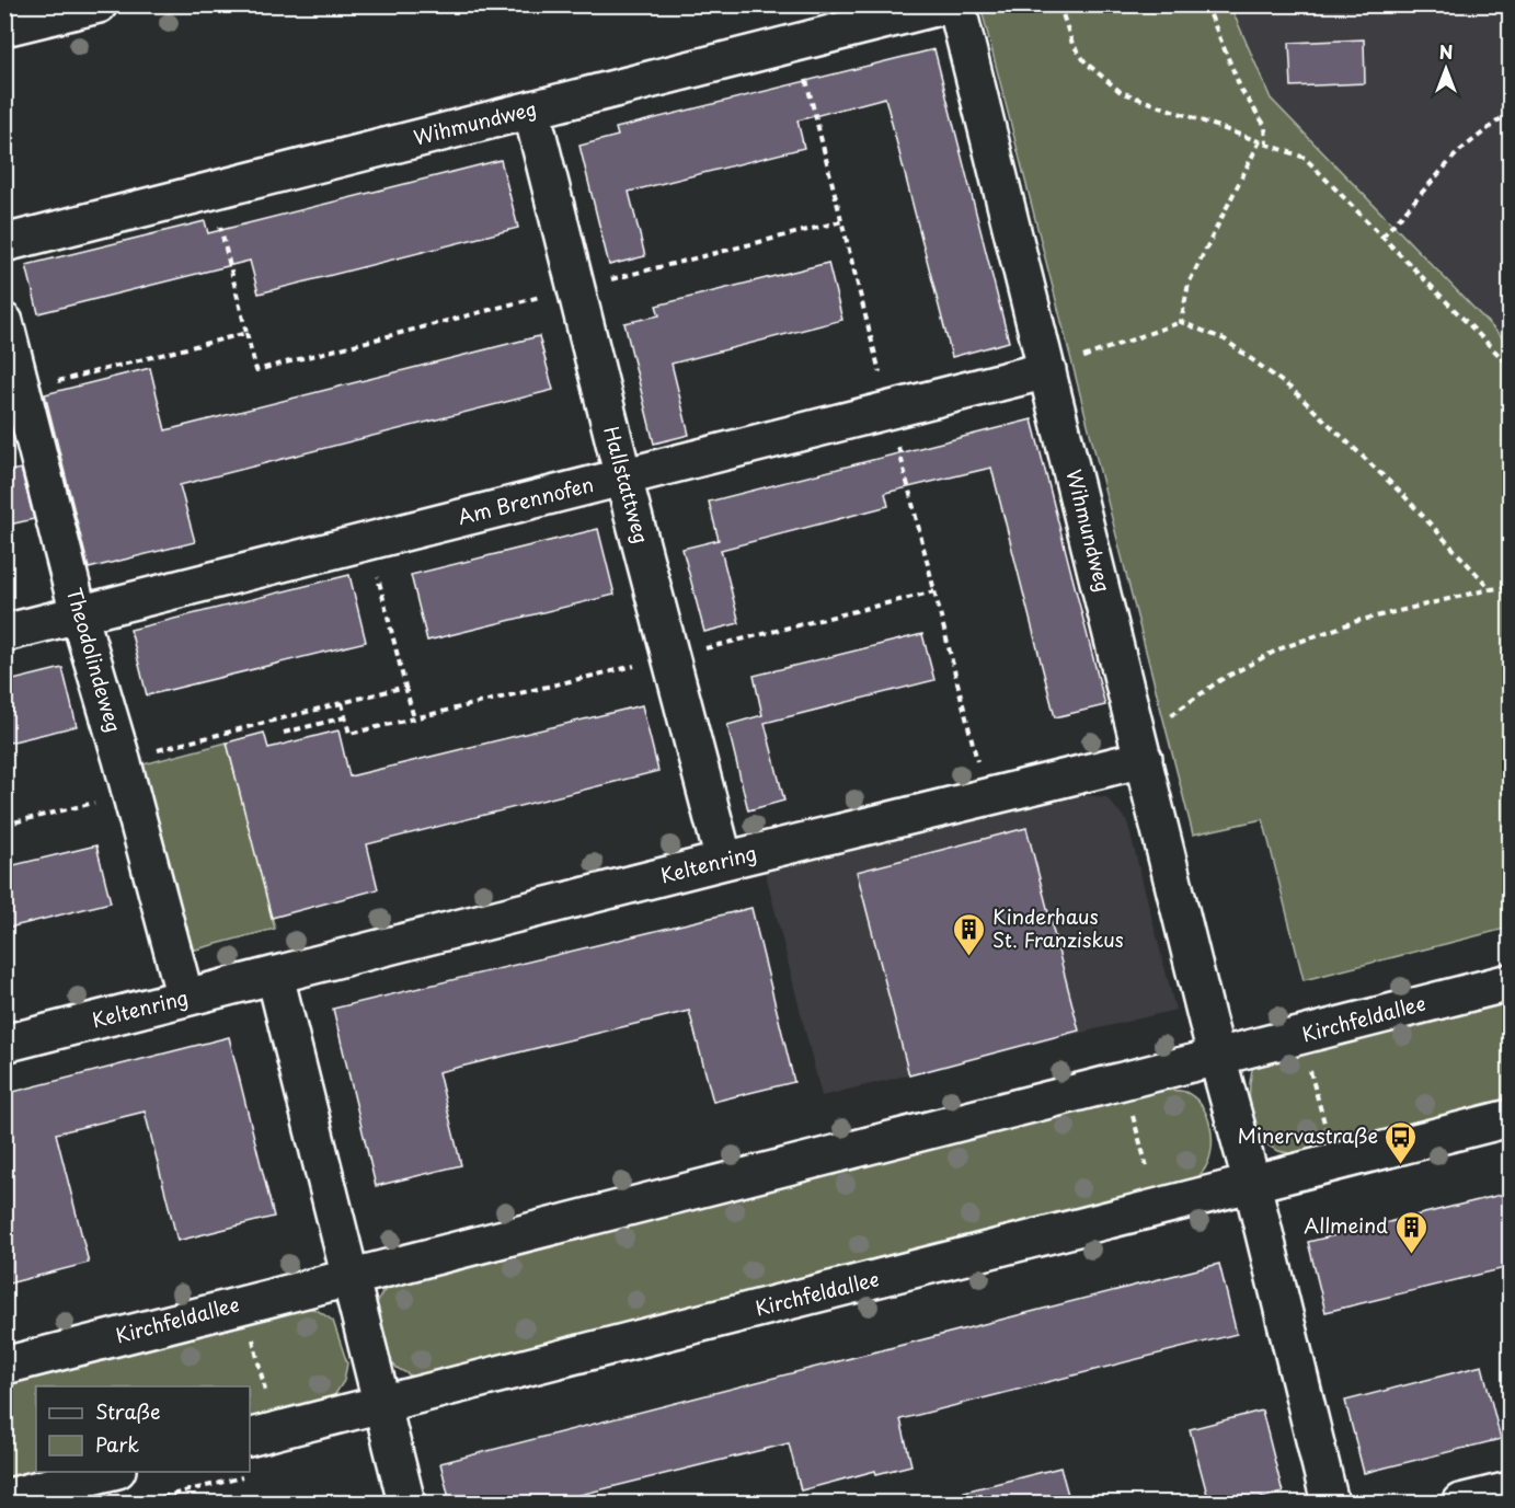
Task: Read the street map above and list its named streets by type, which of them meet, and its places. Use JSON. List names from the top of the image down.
{
  "streets": {
    "street": [
      "Wihmundweg",
      "Hallstattweg",
      "Am Brennofen",
      "Theodolindeweg",
      "Keltenring",
      "Kirchfeldallee"
    ]
  },
  "crossings": [
    ["Wihmundweg", "Hallstattweg"],
    ["Wihmundweg", "Am Brennofen"],
    ["Wihmundweg", "Keltenring"],
    ["Wihmundweg", "Kirchfeldallee"],
    ["Hallstattweg", "Am Brennofen"],
    ["Hallstattweg", "Keltenring"],
    ["Am Brennofen", "Theodolindeweg"],
    ["Theodolindeweg", "Keltenring"]
  ],
  "places": {
    "building": ["Kinderhaus St. Franziskus", "Allmeind"],
    "bus stop": ["Minervastraße"]
  },
  "legend": ["Straße", "Park"],
  "north": "top"
}
